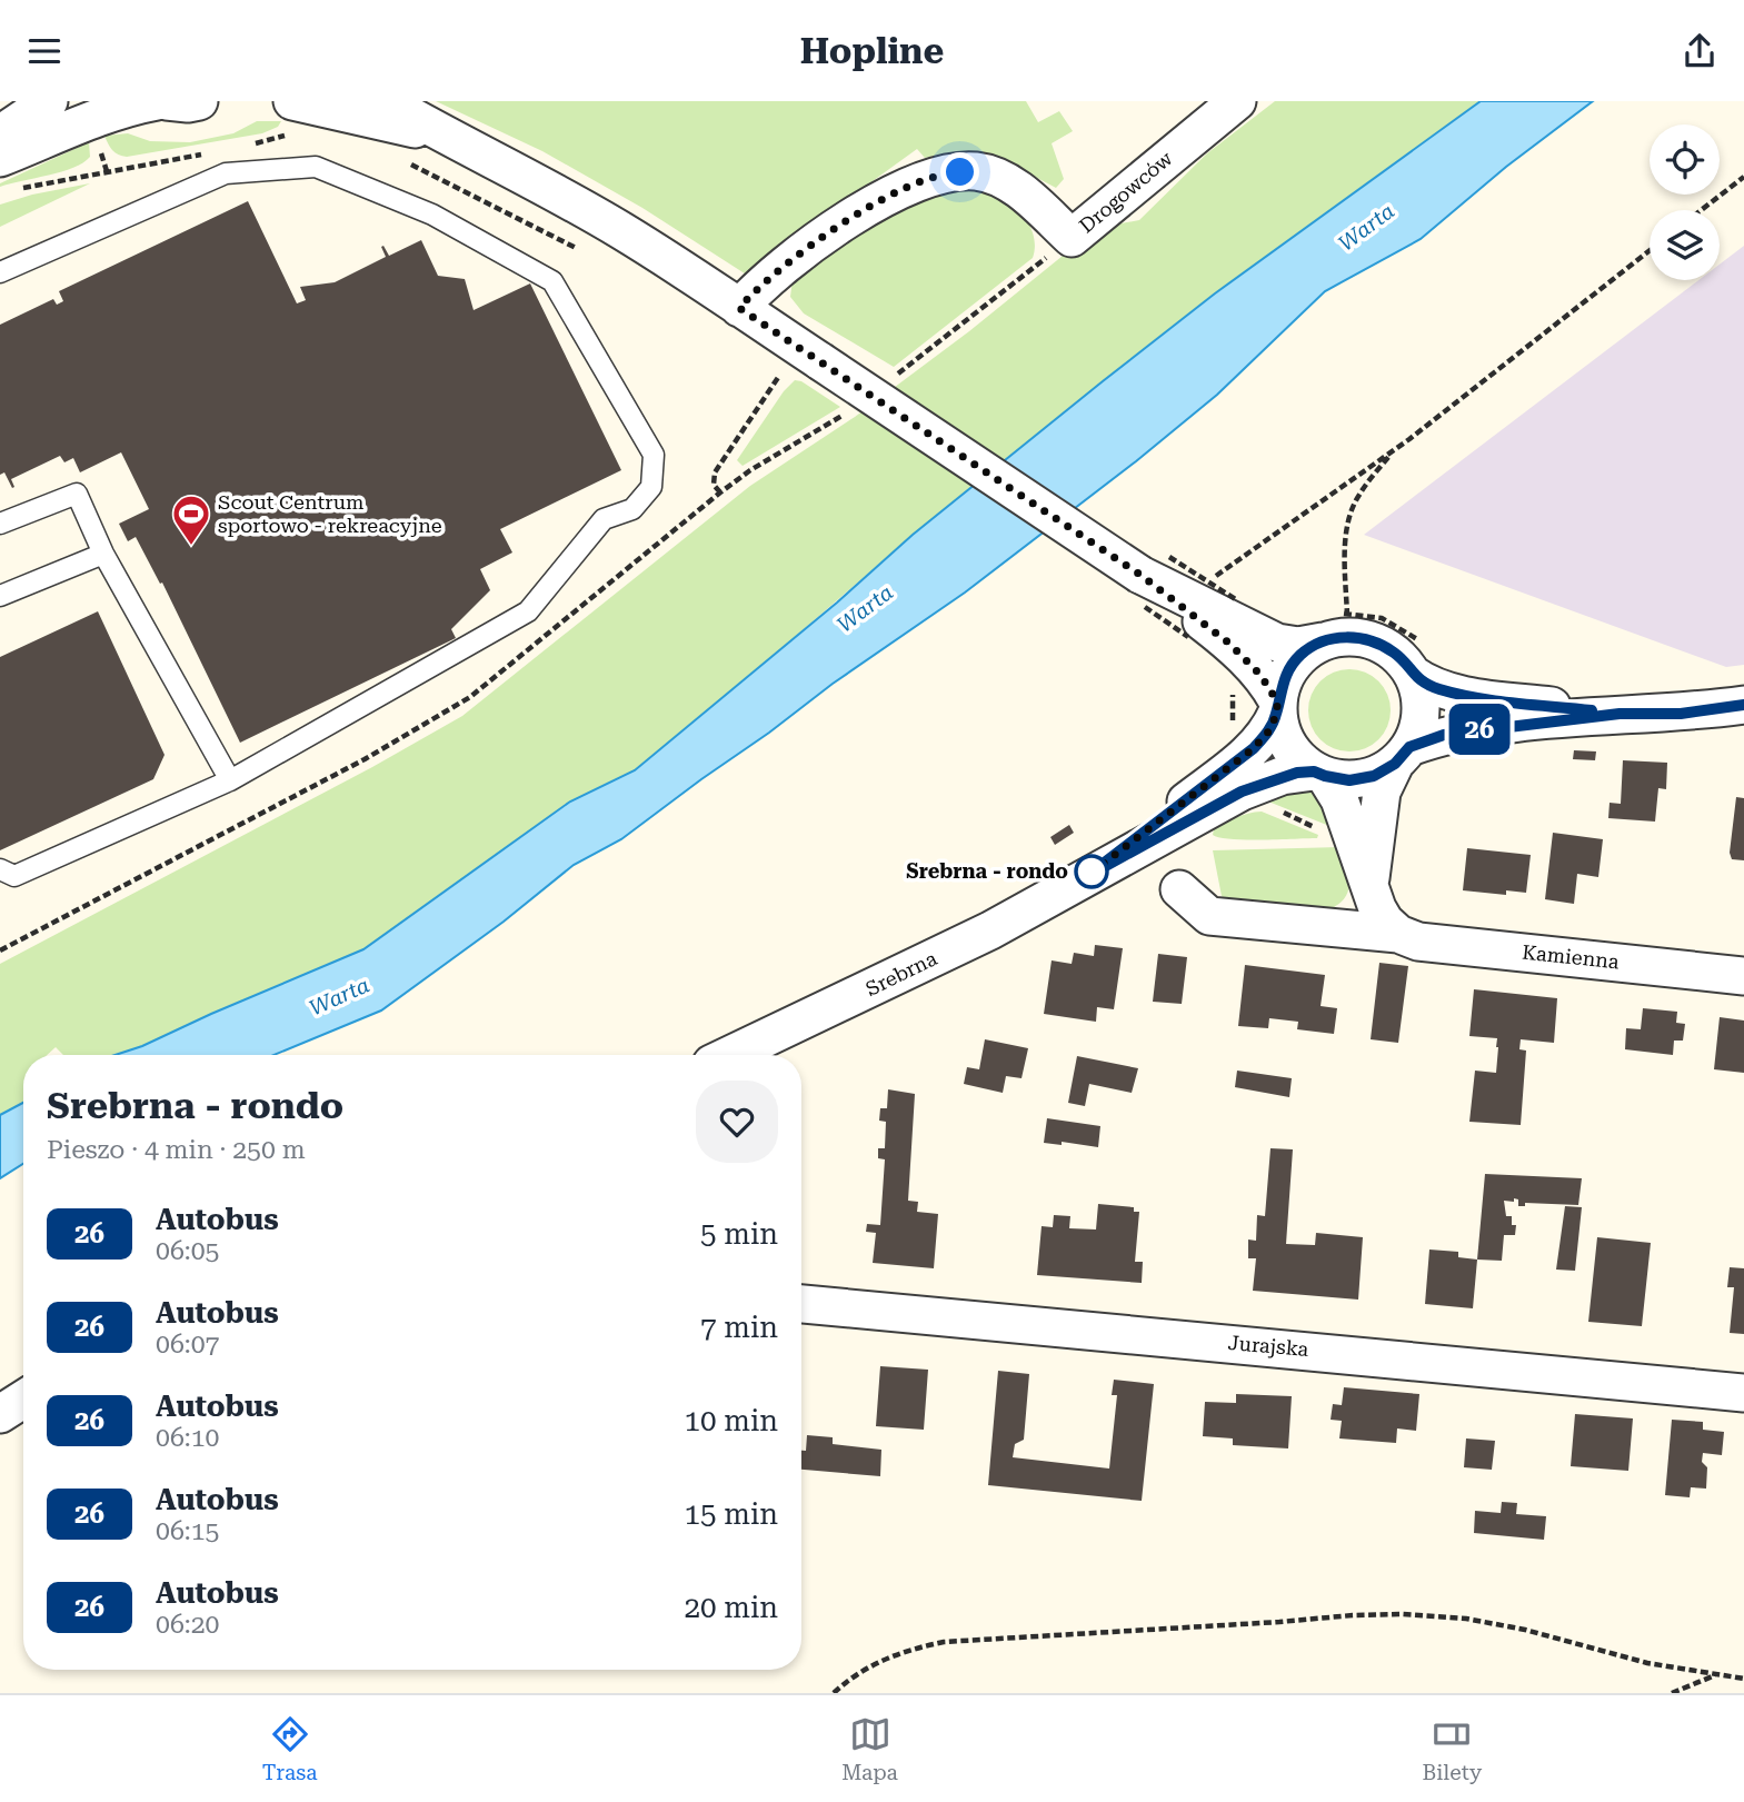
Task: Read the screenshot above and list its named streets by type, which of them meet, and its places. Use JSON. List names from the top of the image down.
{
  "streets": {
    "street": [
      "Drogowców",
      "Kamienna",
      "Srebrna",
      "Jurajska"
    ]
  },
  "water": ["Warta"],
  "places": {
    "sports": ["Scout Centrum sportowo - rekreacyjne"],
    "other": ["Srebrna - rondo"]
  },
  "lines": ["bus line 26"],
  "page": {
    "header": "Hopline",
    "on_map": "26",
    "heading": ["Srebrna - rondo", "Pieszo · 4 min · 250 m"],
    "list": [
      {
        "mark": "26",
        "name": "Autobus",
        "note": "06:05",
        "value": "5 min"
      },
      {
        "mark": "26",
        "name": "Autobus",
        "note": "06:07",
        "value": "7 min"
      },
      {
        "mark": "26",
        "name": "Autobus",
        "note": "06:10",
        "value": "10 min"
      },
      {
        "mark": "26",
        "name": "Autobus",
        "note": "06:15",
        "value": "15 min"
      },
      {
        "mark": "26",
        "name": "Autobus",
        "note": "06:20",
        "value": "20 min"
      }
    ],
    "tabs": ["Trasa", "Mapa", "Bilety"]
  }
}
